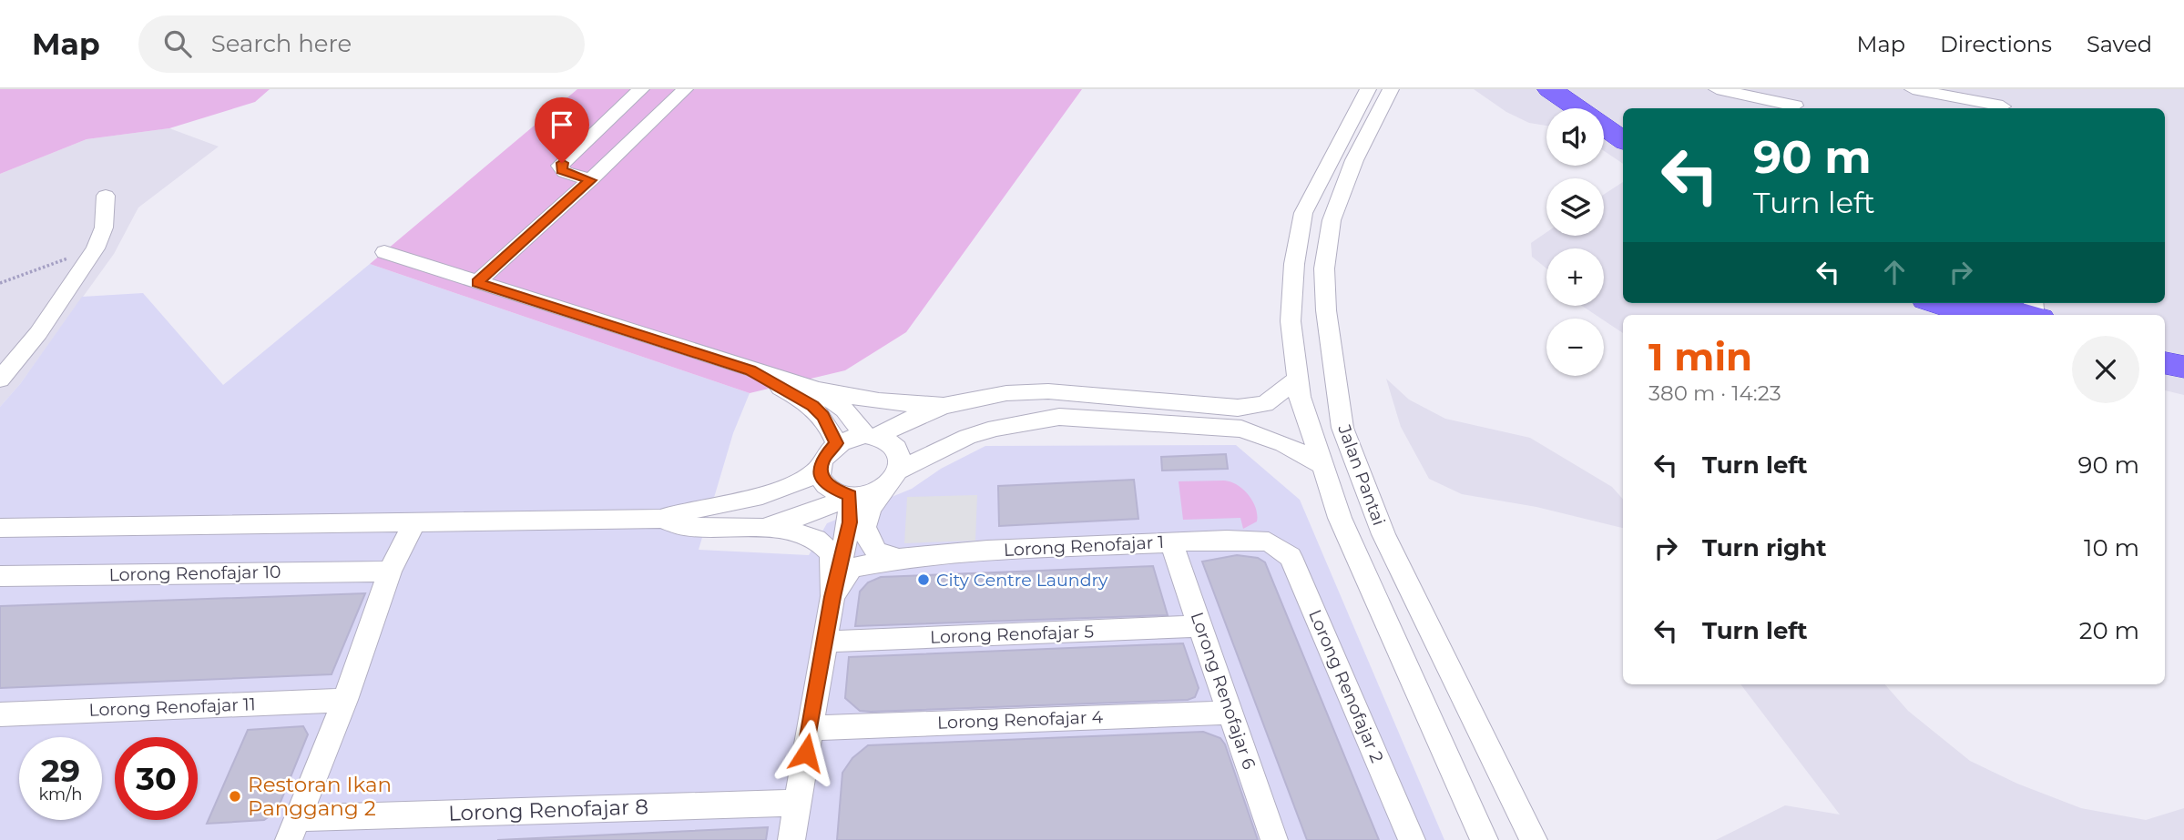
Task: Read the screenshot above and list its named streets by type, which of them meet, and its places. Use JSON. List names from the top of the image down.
{
  "streets": {
    "street": [
      "Jalan Pantai",
      "Lorong Renofajar 1",
      "Lorong Renofajar 10",
      "Lorong Renofajar 5",
      "Lorong Renofajar 2",
      "Lorong Renofajar 6",
      "Lorong Renofajar 11",
      "Lorong Renofajar 4",
      "Lorong Renofajar 8"
    ]
  },
  "crossings": [
    ["Lorong Renofajar 1", "Lorong Renofajar 2"],
    ["Lorong Renofajar 1", "Lorong Renofajar 6"],
    ["Lorong Renofajar 5", "Lorong Renofajar 6"],
    ["Lorong Renofajar 6", "Lorong Renofajar 4"]
  ],
  "places": ["City Centre Laundry", "Restoran Ikan Panggang 2"],
  "page": {
    "header": "Map",
    "search": "Search here",
    "nav": ["Map", "Directions", "Saved"],
    "map_buttons": ["+", "−"],
    "turn": ["90 m", "Turn left"],
    "heading": ["1 min", "380 m · 14:23"],
    "list": [
      {
        "name": "Turn left",
        "value": "90 m"
      },
      {
        "name": "Turn right",
        "value": "10 m"
      },
      {
        "name": "Turn left",
        "value": "20 m"
      }
    ],
    "speed": "29 km/h",
    "limit": "30"
  }
}
